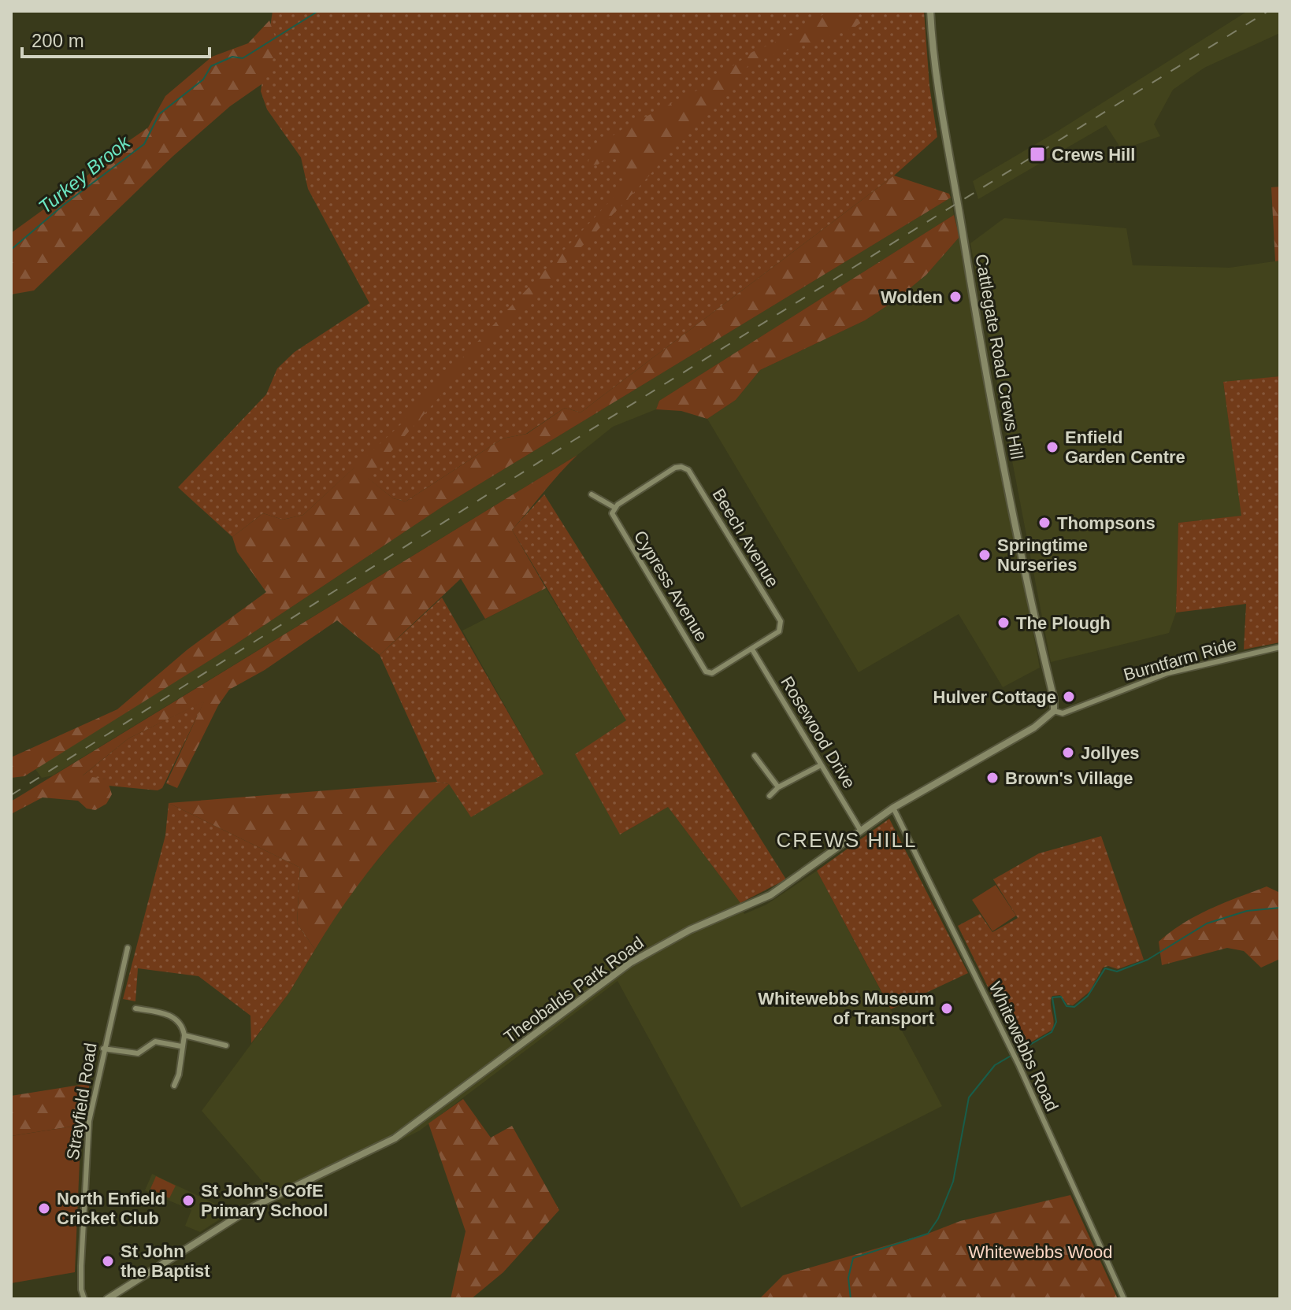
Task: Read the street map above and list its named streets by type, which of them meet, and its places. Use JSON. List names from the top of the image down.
{
  "streets": {
    "street": [
      "Cattlegate Road Crews Hill",
      "Beech Avenue",
      "Cypress Avenue",
      "Burntfarm Ride",
      "Rosewood Drive",
      "Theobalds Park Road",
      "Whitewebbs Road",
      "Strayfield Road"
    ]
  },
  "crossings": [
    ["Cattlegate Road Crews Hill", "Burntfarm Ride"],
    ["Cattlegate Road Crews Hill", "Theobalds Park Road"],
    ["Beech Avenue", "Cypress Avenue"],
    ["Beech Avenue", "Rosewood Drive"],
    ["Cypress Avenue", "Rosewood Drive"],
    ["Burntfarm Ride", "Theobalds Park Road"],
    ["Rosewood Drive", "Theobalds Park Road"],
    ["Theobalds Park Road", "Whitewebbs Road"]
  ],
  "districts": ["CREWS HILL"],
  "water": ["Turkey Brook"],
  "parks": ["Whitewebbs Wood"],
  "places": {
    "transit": ["Crews Hill"],
    "other": [
      "Wolden",
      "Enfield Garden Centre",
      "Thompsons",
      "Springtime Nurseries",
      "The Plough",
      "Hulver Cottage",
      "Jollyes",
      "Brown's Village",
      "Whitewebbs Museum of Transport",
      "St John's CofE Primary School",
      "North Enfield Cricket Club",
      "St John the Baptist"
    ]
  },
  "scale_bar": "200 m"
}
